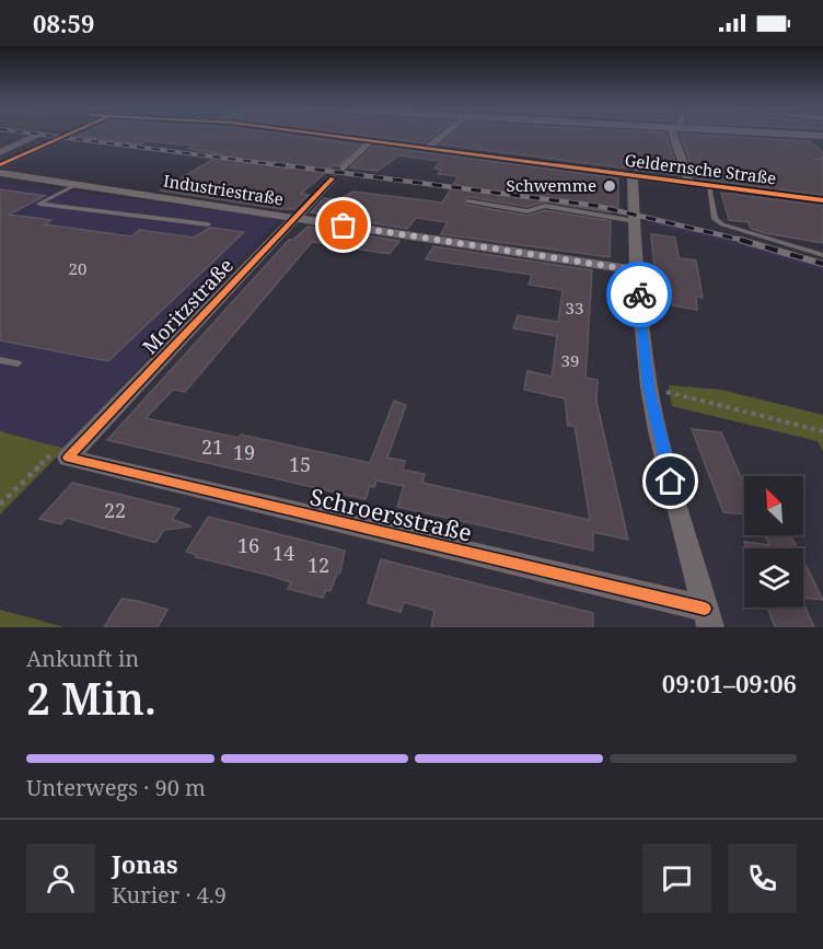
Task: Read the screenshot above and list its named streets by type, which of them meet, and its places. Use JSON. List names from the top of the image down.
{
  "streets": {
    "street": [
      "Geldernsche Straße",
      "Industriestraße",
      "Moritzstraße",
      "Schroersstraße"
    ]
  },
  "crossings": [
    ["Geldernsche Straße", "Moritzstraße"],
    ["Industriestraße", "Moritzstraße"],
    ["Moritzstraße", "Schroersstraße"]
  ],
  "places": ["Schwemme"],
  "house_numbers": [
    "20",
    "33",
    "39",
    "21",
    "19",
    "15",
    "22",
    "16",
    "14",
    "12"
  ],
  "north": "top left",
  "page": {
    "status": "08:59",
    "heading": ["2 Min.", "Ankunft in", "09:01–09:06"],
    "panel": ["Jonas", "Kurier · 4.9"],
    "bar": "Unterwegs · 90 m"
  }
}
